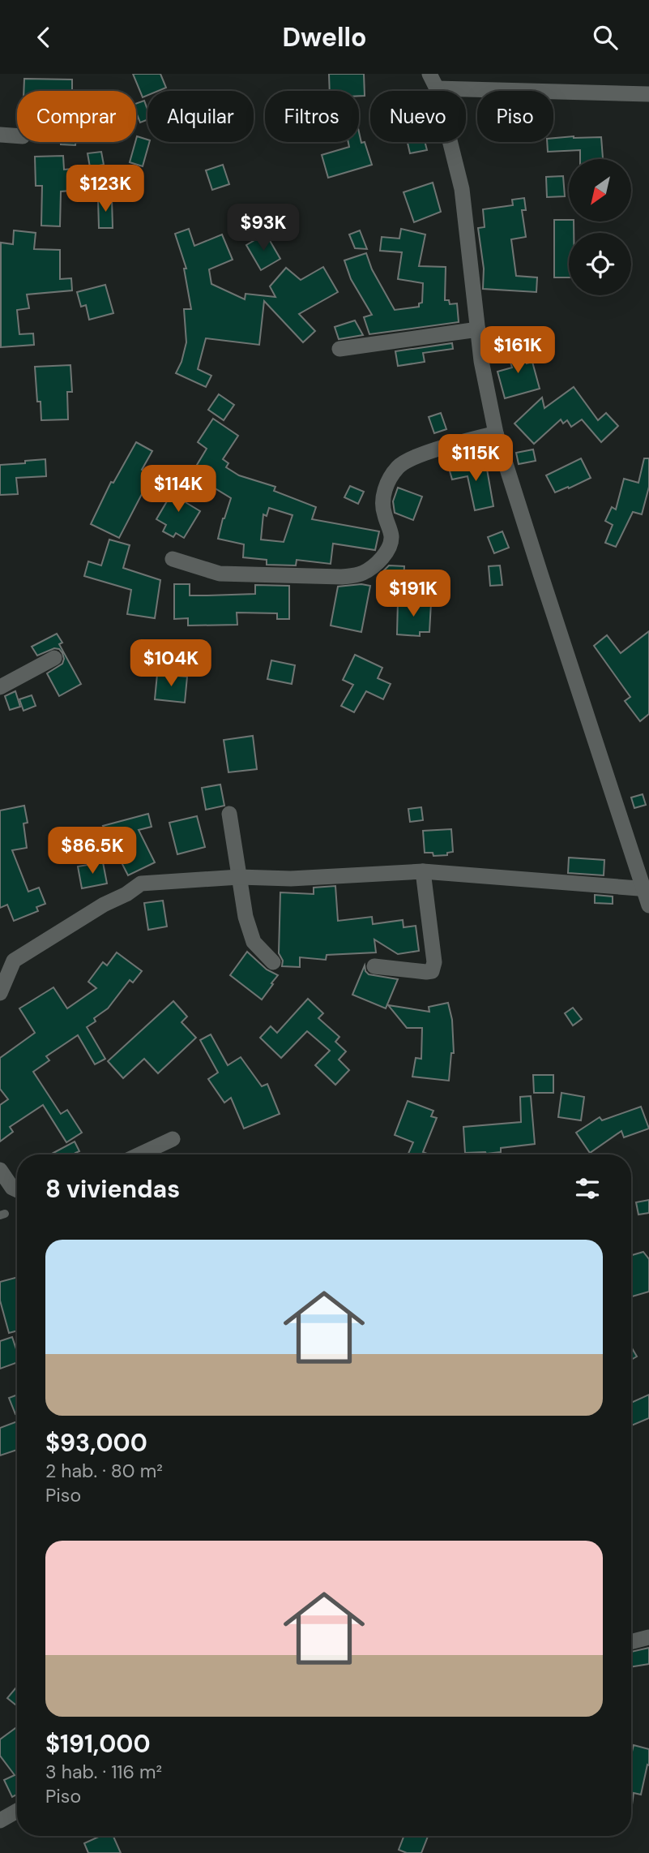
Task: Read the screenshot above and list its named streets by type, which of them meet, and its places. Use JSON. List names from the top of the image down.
{
  "north": "bottom left",
  "page": {
    "header": "Dwello",
    "chip": [
      "Comprar",
      "Alquilar",
      "Filtros",
      "Nuevo",
      "Piso"
    ],
    "price": [
      "$123K",
      "$93K",
      "$161K",
      "$115K",
      "$114K",
      "$191K",
      "$104K",
      "$86.5K"
    ],
    "heading": "8 viviendas",
    "list": [
      {
        "name": "$93,000",
        "note": "2 hab. · 80 m² · Piso"
      },
      {
        "name": "$191,000",
        "note": "3 hab. · 116 m² · Piso"
      }
    ]
  }
}
